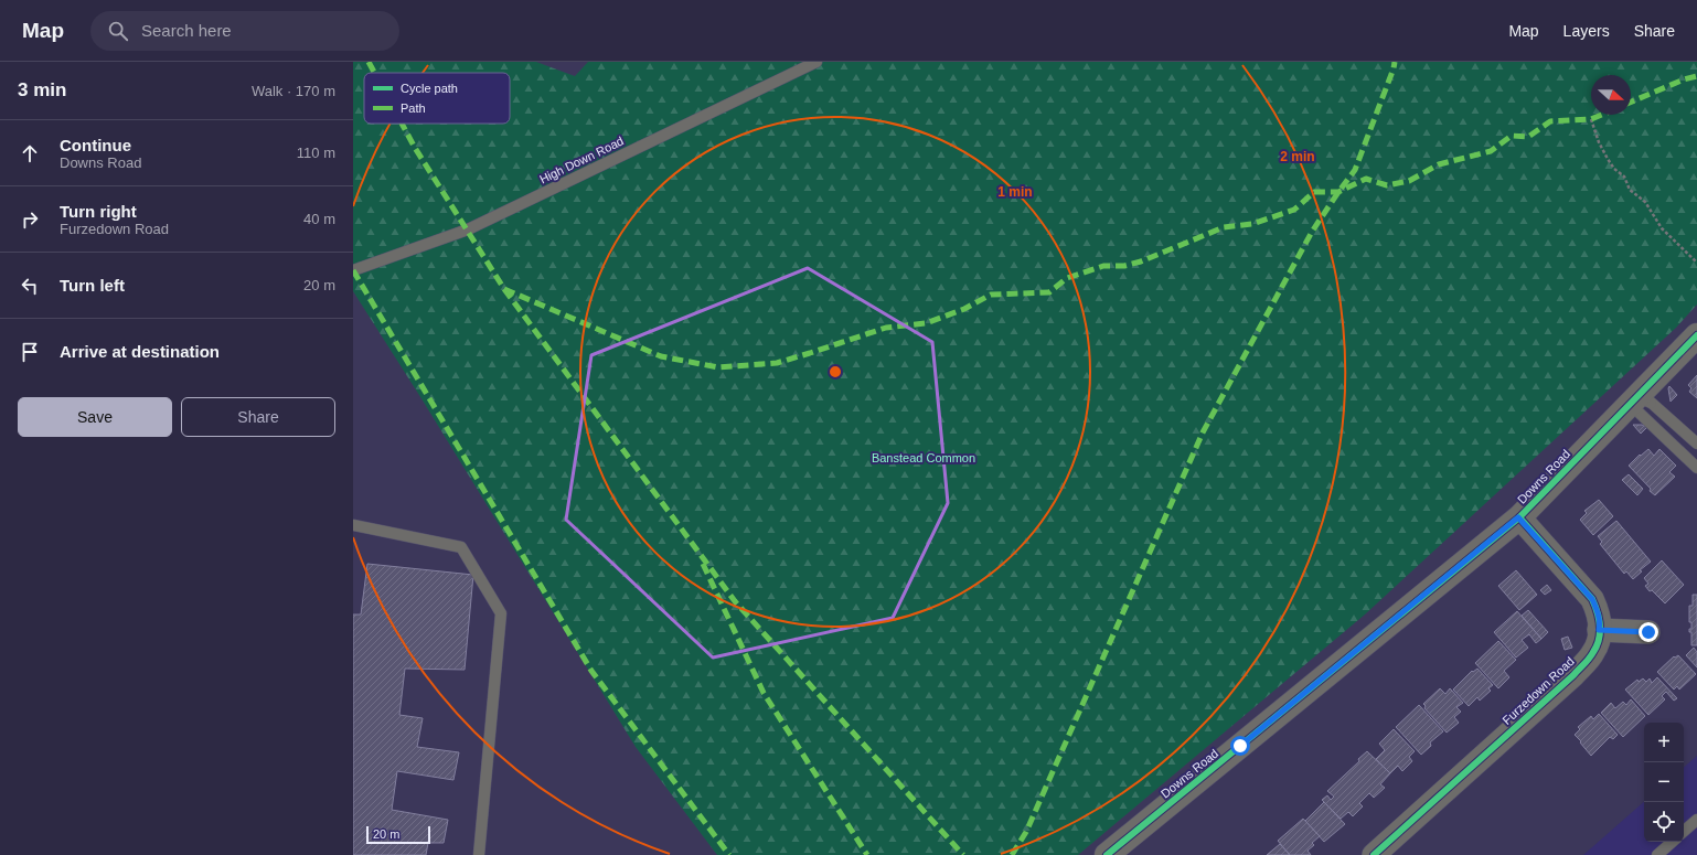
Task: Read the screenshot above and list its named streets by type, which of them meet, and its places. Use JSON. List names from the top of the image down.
{
  "streets": {
    "street": ["Downs Road", "Furzedown Road"],
    "lane": ["High Down Road"]
  },
  "crossings": [
    ["Downs Road", "Furzedown Road"]
  ],
  "parks": ["Banstead Common"],
  "legend": ["Cycle path", "Path"],
  "scale_bar": "20 m",
  "north": "right",
  "page": {
    "header": "Map",
    "search": "Search here",
    "nav": ["Map", "Layers", "Share"],
    "heading": ["3 min", "Walk · 170 m"],
    "list": [
      ["Continue", "Downs Road", "110 m"],
      ["Turn right", "Furzedown Road", "40 m"],
      ["Turn left", "20 m"],
      "Arrive at destination"
    ],
    "buttons": ["Save", "Share"],
    "map_buttons": ["+", "−"],
    "scale": "20 m"
  },
  "rings": ["2 min", "1 min"]
}
